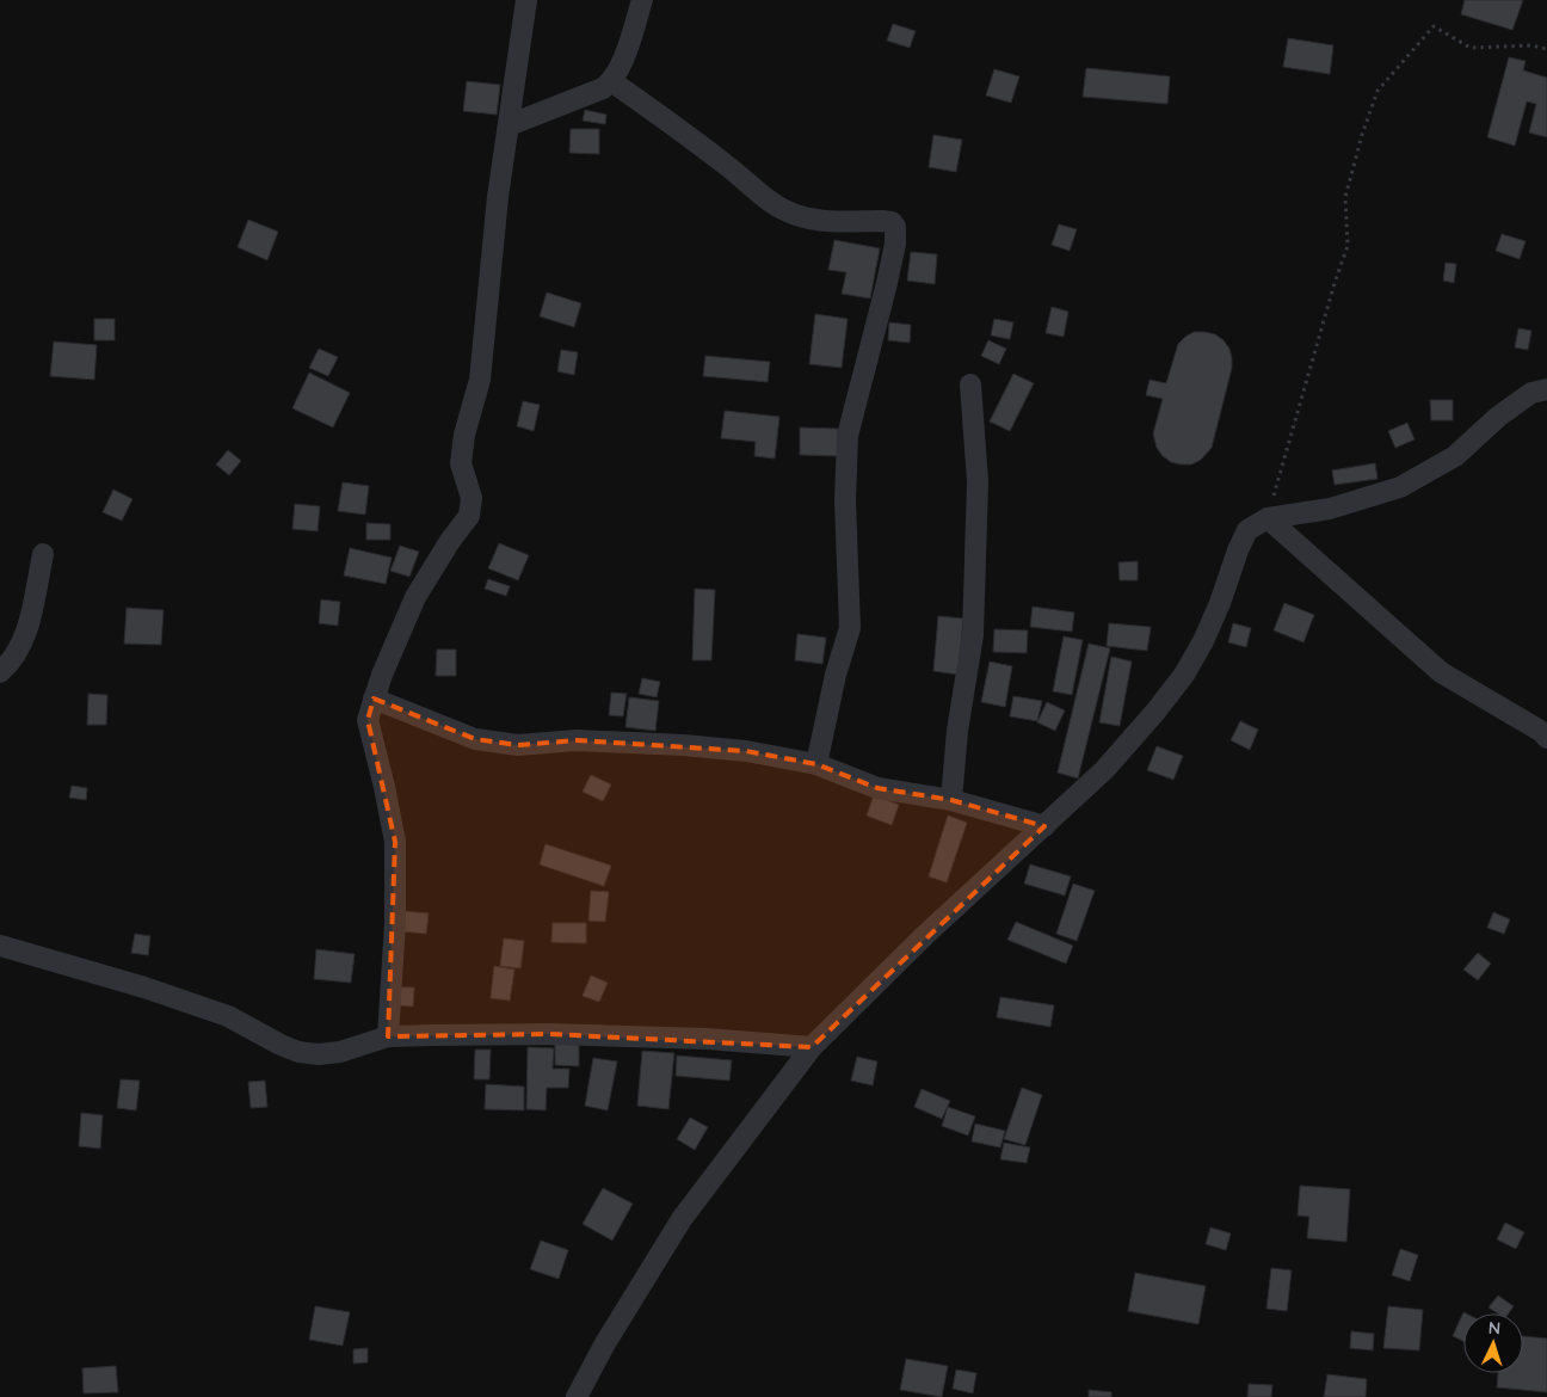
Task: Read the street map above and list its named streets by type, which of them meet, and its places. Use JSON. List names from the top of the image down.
{
  "north": "top"
}
